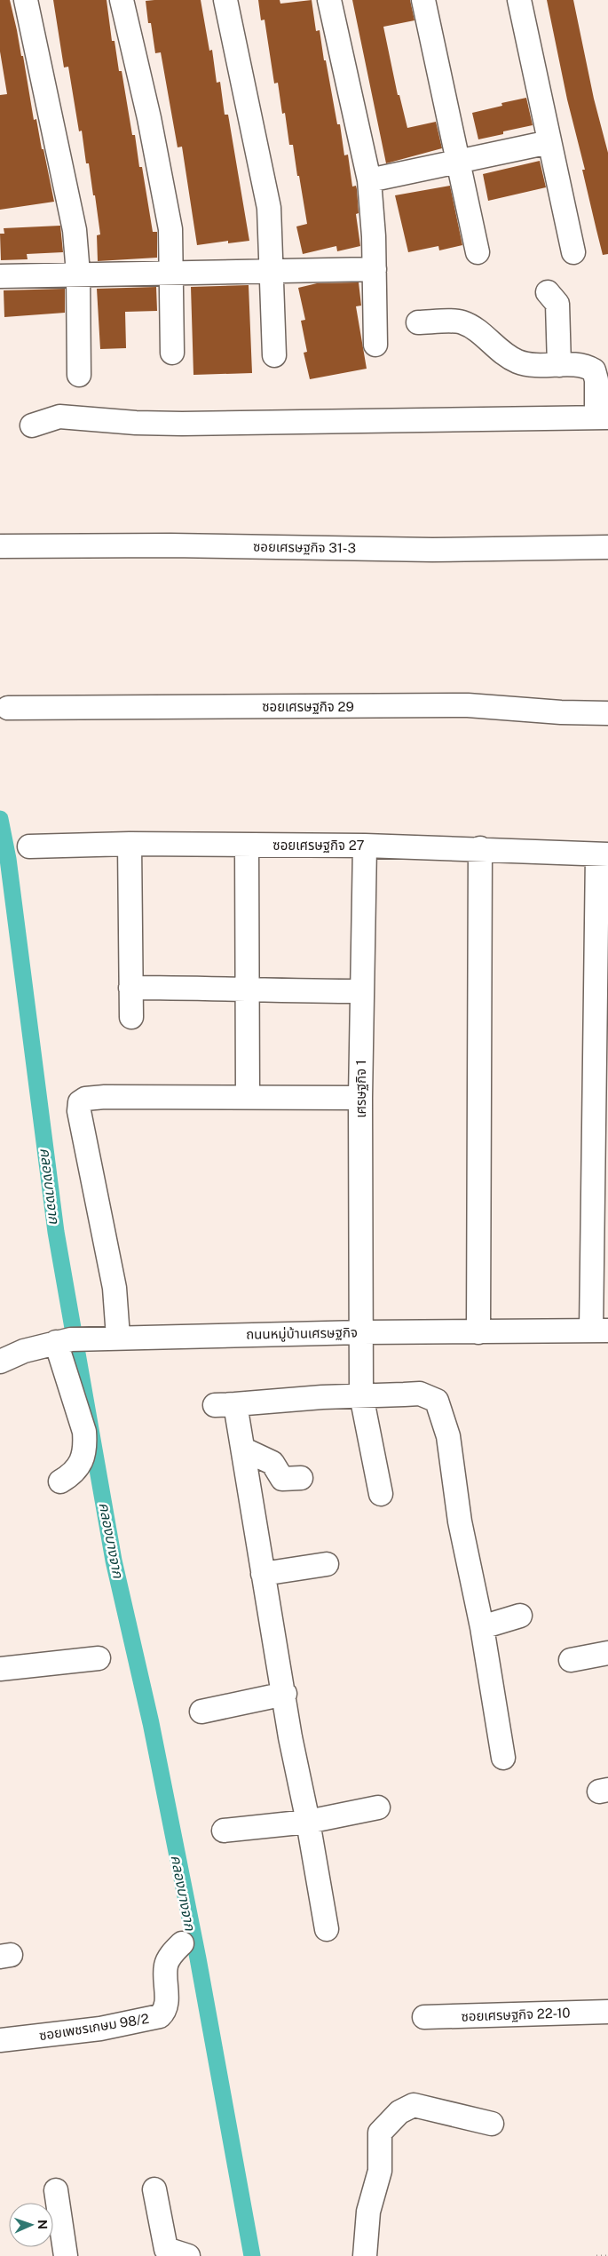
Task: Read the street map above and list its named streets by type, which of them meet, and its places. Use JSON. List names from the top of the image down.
{
  "streets": {
    "street": [
      "ซอยเศรษฐกิจ 31-3",
      "ซอยเศรษฐกิจ 29",
      "ซอยเศรษฐกิจ 27",
      "เศรษฐกิจ 1",
      "ถนนหมู่บ้านเศรษฐกิจ",
      "ซอยเศรษฐกิจ 22-10",
      "ซอยเพชรเกษม 98/2"
    ]
  },
  "crossings": [
    ["ซอยเศรษฐกิจ 27", "เศรษฐกิจ 1"],
    ["เศรษฐกิจ 1", "ถนนหมู่บ้านเศรษฐกิจ"]
  ],
  "water": ["คลองบางจาก"],
  "north": "right"
}
